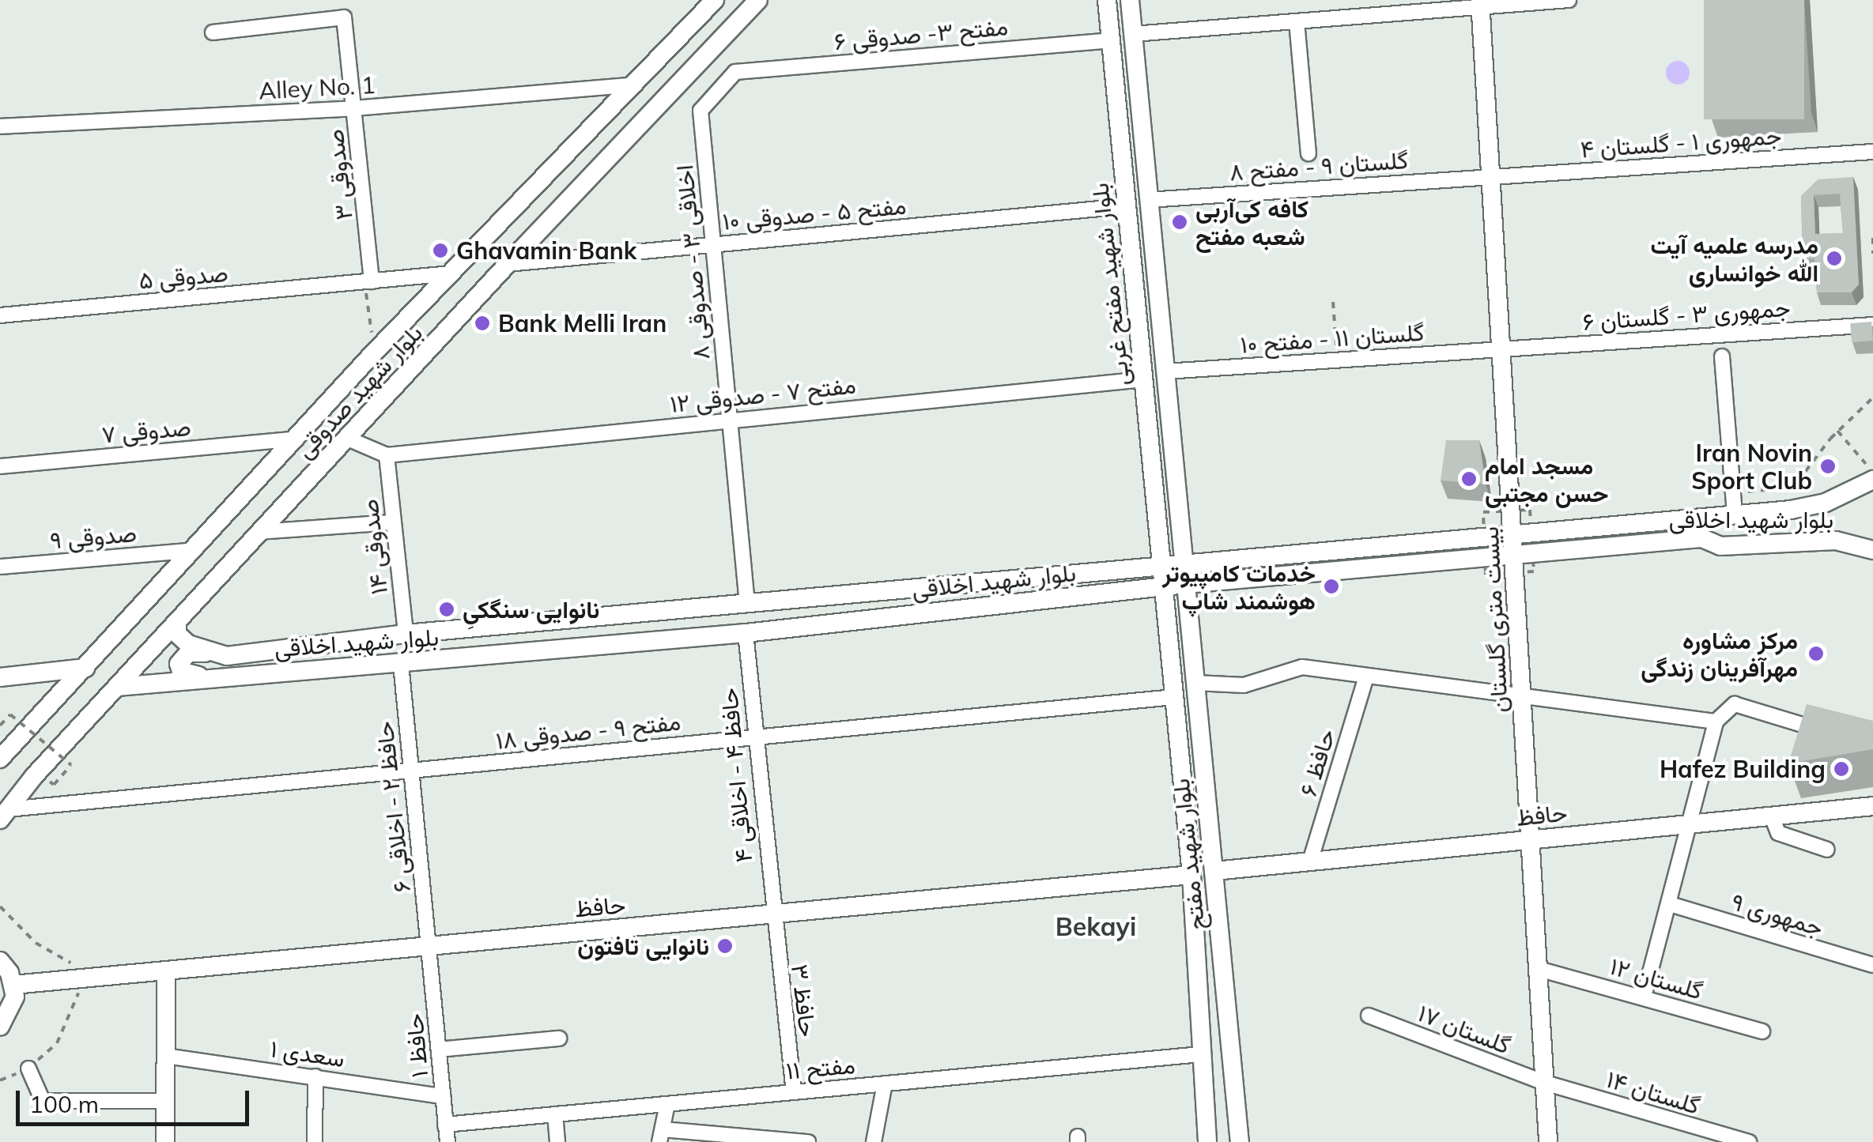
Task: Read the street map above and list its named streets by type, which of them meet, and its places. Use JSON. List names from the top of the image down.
{
  "streets": {
    "main road": [
      "بلوار شهید مفتح غربی",
      "بلوار شهید صدوقی",
      "بلوار شهید اخلاقی",
      "بیست متری گلستان",
      "حافظ",
      "بلوار شهید مفتح"
    ],
    "street": [
      "مفتح ۳- صدوقی ۶",
      "Alley No. 1",
      "جمهوری ۱ - گلستان ۴",
      "گلستان ۹ - مفتح ۸",
      "صدوقی ۳",
      "مفتح ۵ - صدوقی ۱۰",
      "اخلاقی ۳ - صدوقی ۸",
      "صدوقی ۵",
      "جمهوری ۳ - گلستان ۶",
      "گلستان ۱۱ - مفتح ۱۰",
      "مفتح ۷ - صدوقی ۱۲",
      "صدوقی ۷",
      "صدوقی ۹",
      "صدوقی ۱۴",
      "مفتح ۹ - صدوقی ۱۸",
      "حافظ ۶",
      "حافظ ۴ - اخلاقی ۴",
      "حافظ ۲ - اخلاقی ۶",
      "جمهوری ۹",
      "گلستان ۱۲",
      "حافظ ۳",
      "گلستان ۱۷",
      "حافظ ۱",
      "سعدی ۱",
      "مفتح ۱۱",
      "گلستان ۱۴"
    ]
  },
  "crossings": [
    ["مفتح ۳- صدوقی ۶", "اخلاقی ۳ - صدوقی ۸"],
    ["مفتح ۳- صدوقی ۶", "بلوار شهید مفتح غربی"],
    ["Alley No. 1", "صدوقی ۳"],
    ["Alley No. 1", "بلوار شهید صدوقی"],
    ["جمهوری ۱ - گلستان ۴", "گلستان ۹ - مفتح ۸"],
    ["جمهوری ۱ - گلستان ۴", "بیست متری گلستان"],
    ["گلستان ۹ - مفتح ۸", "بلوار شهید مفتح غربی"],
    ["گلستان ۹ - مفتح ۸", "بیست متری گلستان"],
    ["صدوقی ۳", "صدوقی ۵"],
    ["مفتح ۵ - صدوقی ۱۰", "اخلاقی ۳ - صدوقی ۸"],
    ["مفتح ۵ - صدوقی ۱۰", "بلوار شهید مفتح غربی"],
    ["مفتح ۵ - صدوقی ۱۰", "بلوار شهید صدوقی"],
    ["اخلاقی ۳ - صدوقی ۸", "مفتح ۷ - صدوقی ۱۲"],
    ["اخلاقی ۳ - صدوقی ۸", "بلوار شهید اخلاقی"],
    ["صدوقی ۵", "بلوار شهید صدوقی"],
    ["بلوار شهید مفتح غربی", "گلستان ۱۱ - مفتح ۱۰"],
    ["بلوار شهید مفتح غربی", "مفتح ۷ - صدوقی ۱۲"],
    ["بلوار شهید مفتح غربی", "بلوار شهید اخلاقی"],
    ["بلوار شهید مفتح غربی", "بلوار شهید مفتح"],
    ["جمهوری ۳ - گلستان ۶", "گلستان ۱۱ - مفتح ۱۰"],
    ["جمهوری ۳ - گلستان ۶", "بیست متری گلستان"],
    ["گلستان ۱۱ - مفتح ۱۰", "بیست متری گلستان"],
    ["بلوار شهید صدوقی", "صدوقی ۷"],
    ["بلوار شهید صدوقی", "بلوار شهید اخلاقی"],
    ["بلوار شهید صدوقی", "صدوقی ۹"],
    ["بلوار شهید صدوقی", "مفتح ۹ - صدوقی ۱۸"],
    ["مفتح ۷ - صدوقی ۱۲", "صدوقی ۱۴"],
    ["بلوار شهید اخلاقی", "صدوقی ۱۴"],
    ["بلوار شهید اخلاقی", "بیست متری گلستان"],
    ["بلوار شهید اخلاقی", "حافظ ۴ - اخلاقی ۴"],
    ["بلوار شهید اخلاقی", "حافظ ۲ - اخلاقی ۶"],
    ["بلوار شهید اخلاقی", "بلوار شهید مفتح"],
    ["بیست متری گلستان", "حافظ"],
    ["بیست متری گلستان", "گلستان ۱۲"],
    ["بیست متری گلستان", "گلستان ۱۷"],
    ["بیست متری گلستان", "گلستان ۱۴"],
    ["مفتح ۹ - صدوقی ۱۸", "حافظ ۴ - اخلاقی ۴"],
    ["مفتح ۹ - صدوقی ۱۸", "حافظ ۲ - اخلاقی ۶"],
    ["مفتح ۹ - صدوقی ۱۸", "بلوار شهید مفتح"],
    ["حافظ ۶", "حافظ"],
    ["حافظ ۴ - اخلاقی ۴", "حافظ"],
    ["حافظ ۴ - اخلاقی ۴", "حافظ ۳"],
    ["حافظ ۲ - اخلاقی ۶", "حافظ"],
    ["حافظ ۲ - اخلاقی ۶", "حافظ ۱"],
    ["حافظ", "بلوار شهید مفتح"],
    ["حافظ", "حافظ ۳"],
    ["حافظ", "حافظ ۱"],
    ["بلوار شهید مفتح", "مفتح ۱۱"],
    ["حافظ ۳", "مفتح ۱۱"],
    ["گلستان ۱۷", "گلستان ۱۴"],
    ["حافظ ۱", "سعدی ۱"],
    ["حافظ ۱", "مفتح ۱۱"]
  ],
  "districts": ["Bekayi"],
  "places": [
    "کافه کی‌آربی شعبه مفتح",
    "Ghavamin Bank",
    "مدرسه علمیه آیت الله خوانساری",
    "Bank Melli Iran",
    "Iran Novin Sport Club",
    "مسجد امام حسن مجتبی",
    "خدمات کامپیوتر هوشمند شاپ",
    "نانوایی سنگکیِ",
    "مرکز مشاوره مهرآفرینان زندگی",
    "Hafez Building",
    "نانوایی تافتون"
  ],
  "scale_bar": "100 m"
}
